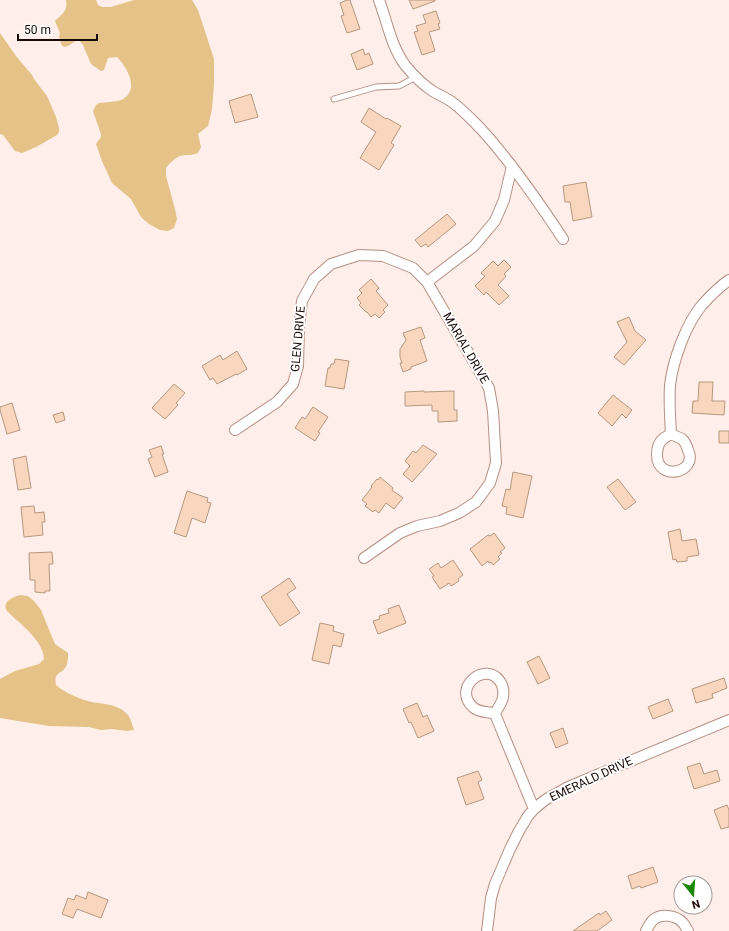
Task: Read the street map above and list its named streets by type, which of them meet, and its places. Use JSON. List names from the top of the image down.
{
  "streets": {
    "street": ["GLEN DRIVE", "MARIAL DRIVE", "EMERALD DRIVE"]
  },
  "crossings": [
    ["GLEN DRIVE", "MARIAL DRIVE"]
  ],
  "scale_bar": "50 m",
  "north": "bottom"
}
